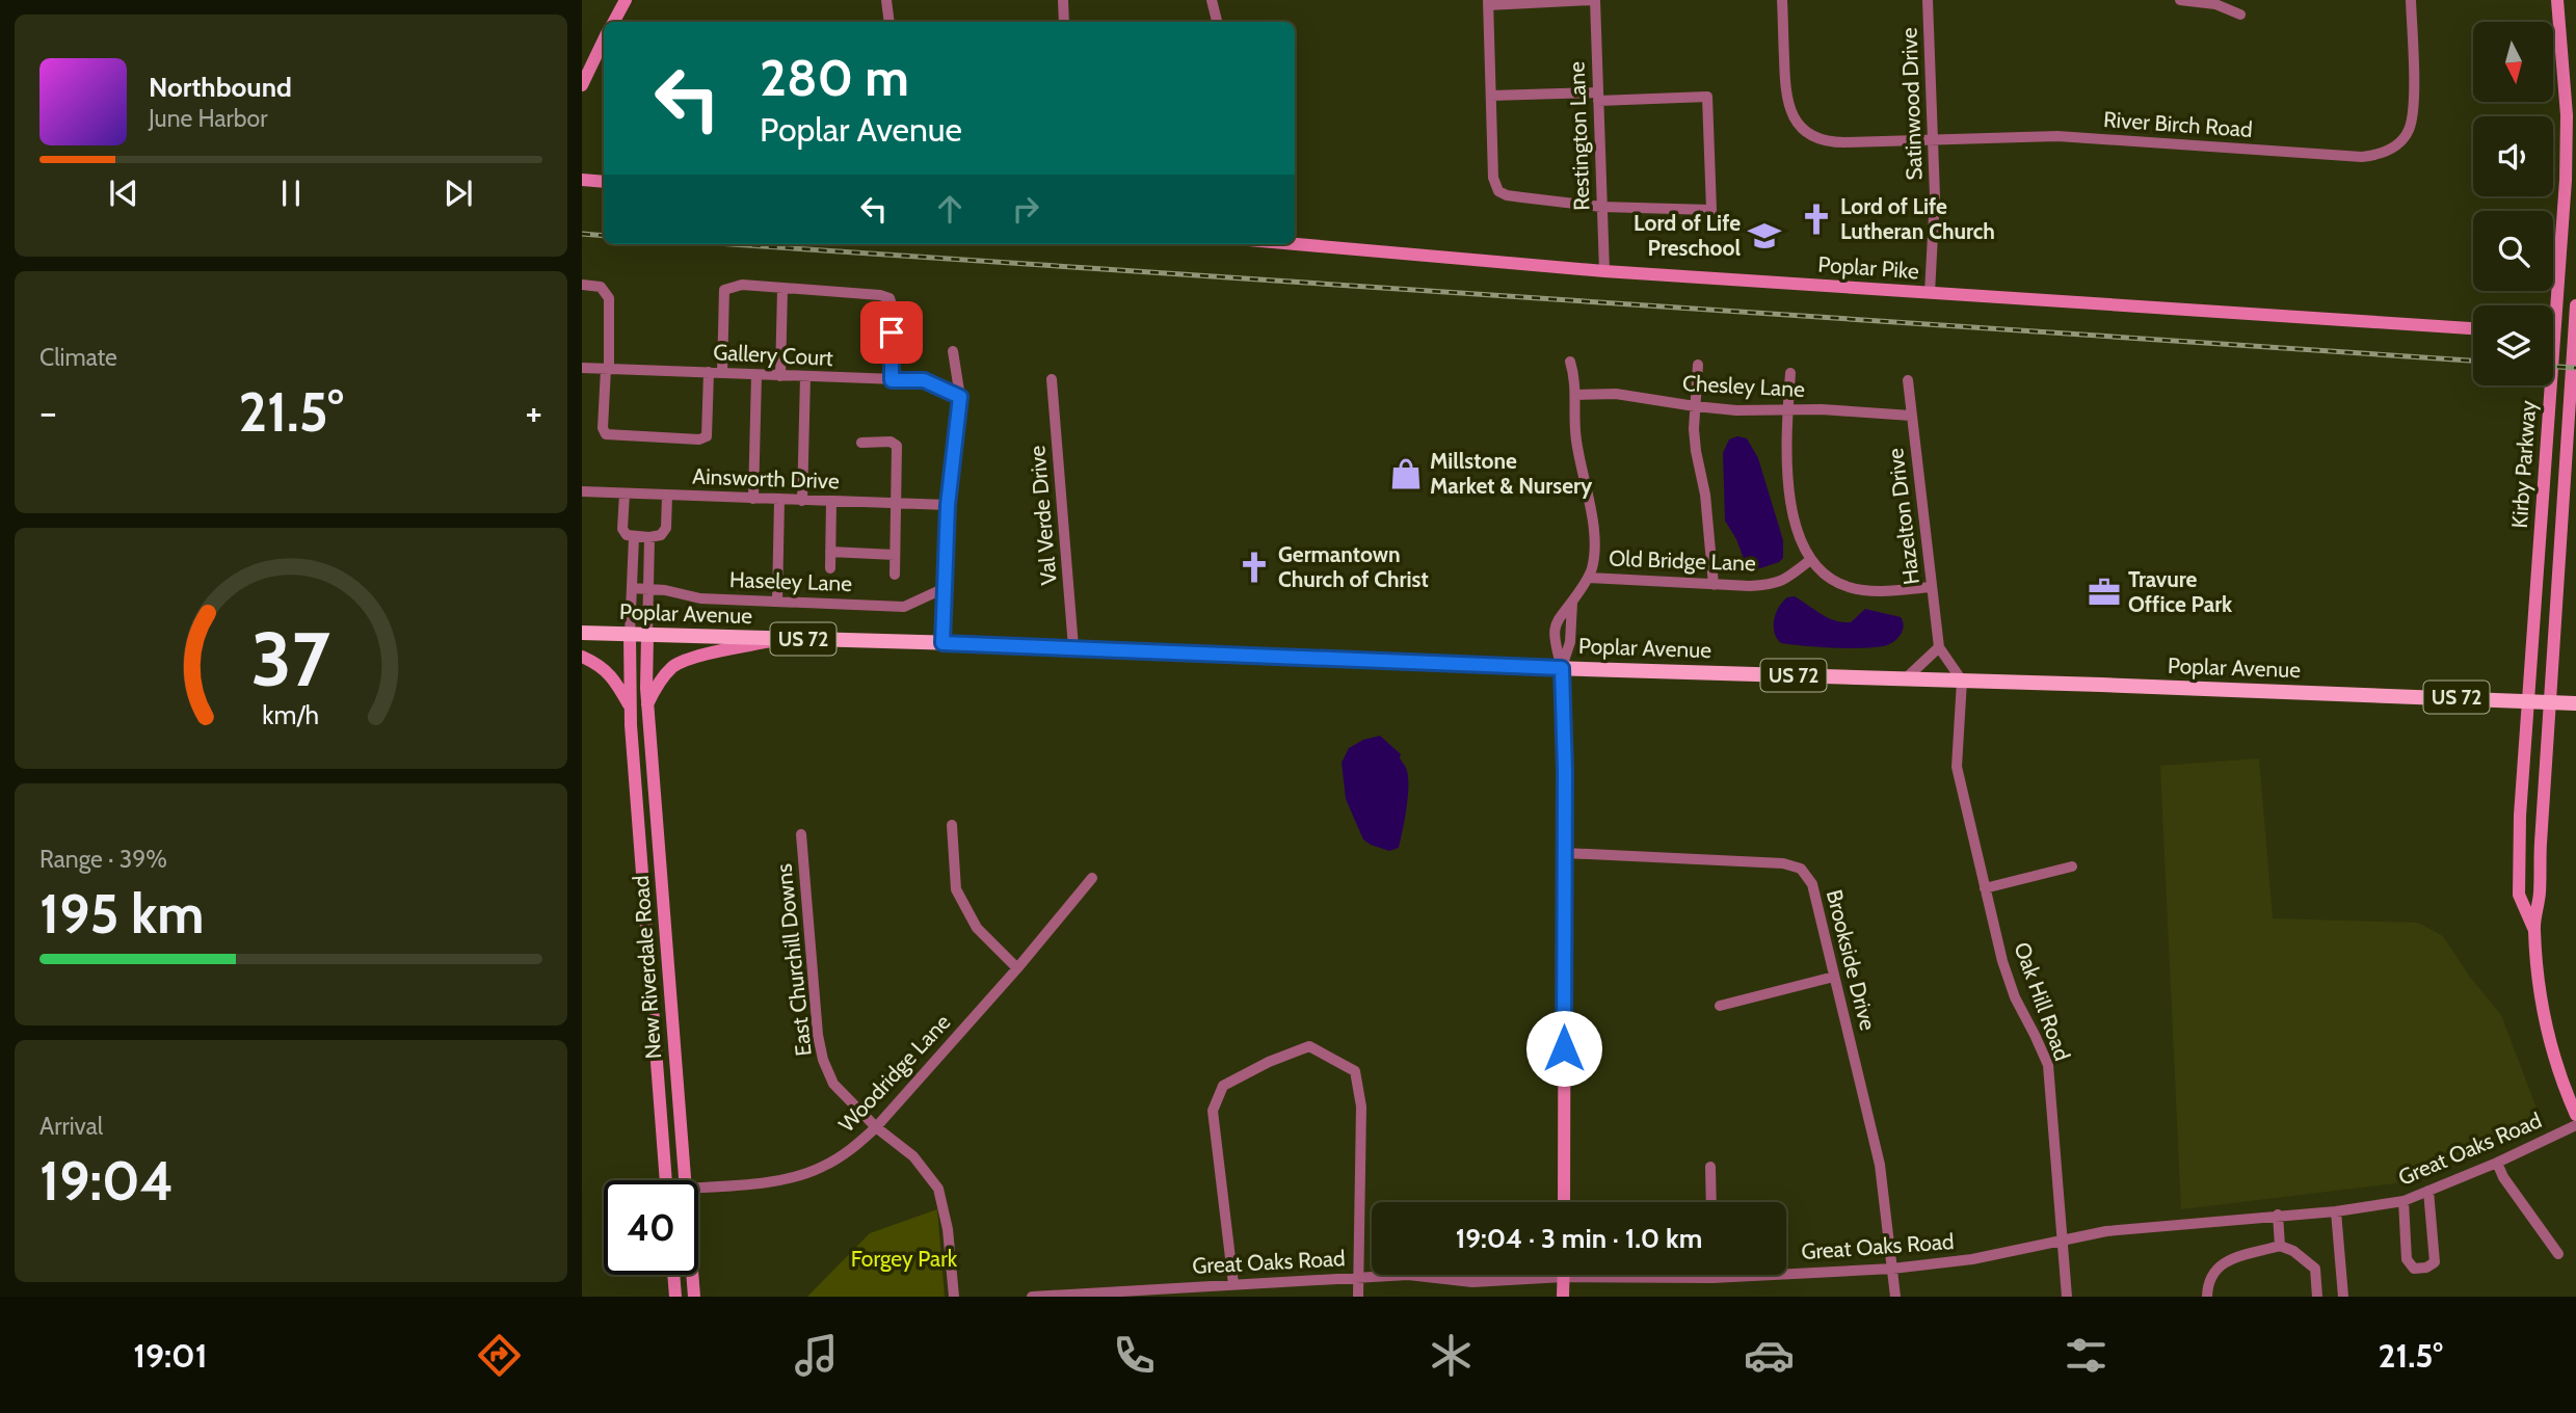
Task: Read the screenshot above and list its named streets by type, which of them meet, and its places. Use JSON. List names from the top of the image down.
{
  "streets": {
    "main road": [
      "Poplar Pike",
      "Kirby Parkway",
      "Poplar Avenue",
      "US 72",
      "New Riverdale Road"
    ],
    "street": [
      "Satinwood Drive",
      "River Birch Road",
      "Restington Lane",
      "Gallery Court",
      "Chesley Lane",
      "Ainsworth Drive",
      "Val Verde Drive",
      "Hazelton Drive",
      "Old Bridge Lane",
      "Haseley Lane",
      "East Churchill Downs",
      "Brookside Drive",
      "Oak Hill Road",
      "Woodridge Lane",
      "Great Oaks Road"
    ]
  },
  "crossings": [
    ["Satinwood Drive", "River Birch Road"],
    ["Satinwood Drive", "Poplar Pike"],
    ["Restington Lane", "Poplar Pike"],
    ["Chesley Lane", "Hazelton Drive"],
    ["Kirby Parkway", "Poplar Avenue"],
    ["Val Verde Drive", "Poplar Avenue"],
    ["Hazelton Drive", "Poplar Avenue"],
    ["Hazelton Drive", "Oak Hill Road"],
    ["Poplar Avenue", "New Riverdale Road"],
    ["Poplar Avenue", "Oak Hill Road"],
    ["East Churchill Downs", "Woodridge Lane"],
    ["Brookside Drive", "Great Oaks Road"],
    ["Oak Hill Road", "Great Oaks Road"]
  ],
  "parks": ["Forgey Park"],
  "places": {
    "church": ["Lord of Life Lutheran Church", "Germantown Church of Christ"],
    "school or university": ["Lord of Life Preschool"],
    "shop": ["Millstone Market & Nursery"],
    "office": ["Travure Office Park"]
  },
  "north": "bottom",
  "page": {
    "turn": ["280 m", "Poplar Avenue"],
    "song": ["Northbound", "June Harbor"],
    "tile": [
      "Climate",
      ["Range · 39%", "195 km"],
      ["Arrival", "19:04"]
    ],
    "heat": ["−", "21.5°", "+"],
    "limit": "40",
    "trip": "19:04 · 3 min · 1.0 km",
    "tabs": ["19:01", "21.5°"],
    "gauge": ["37", "km/h"]
  }
}
